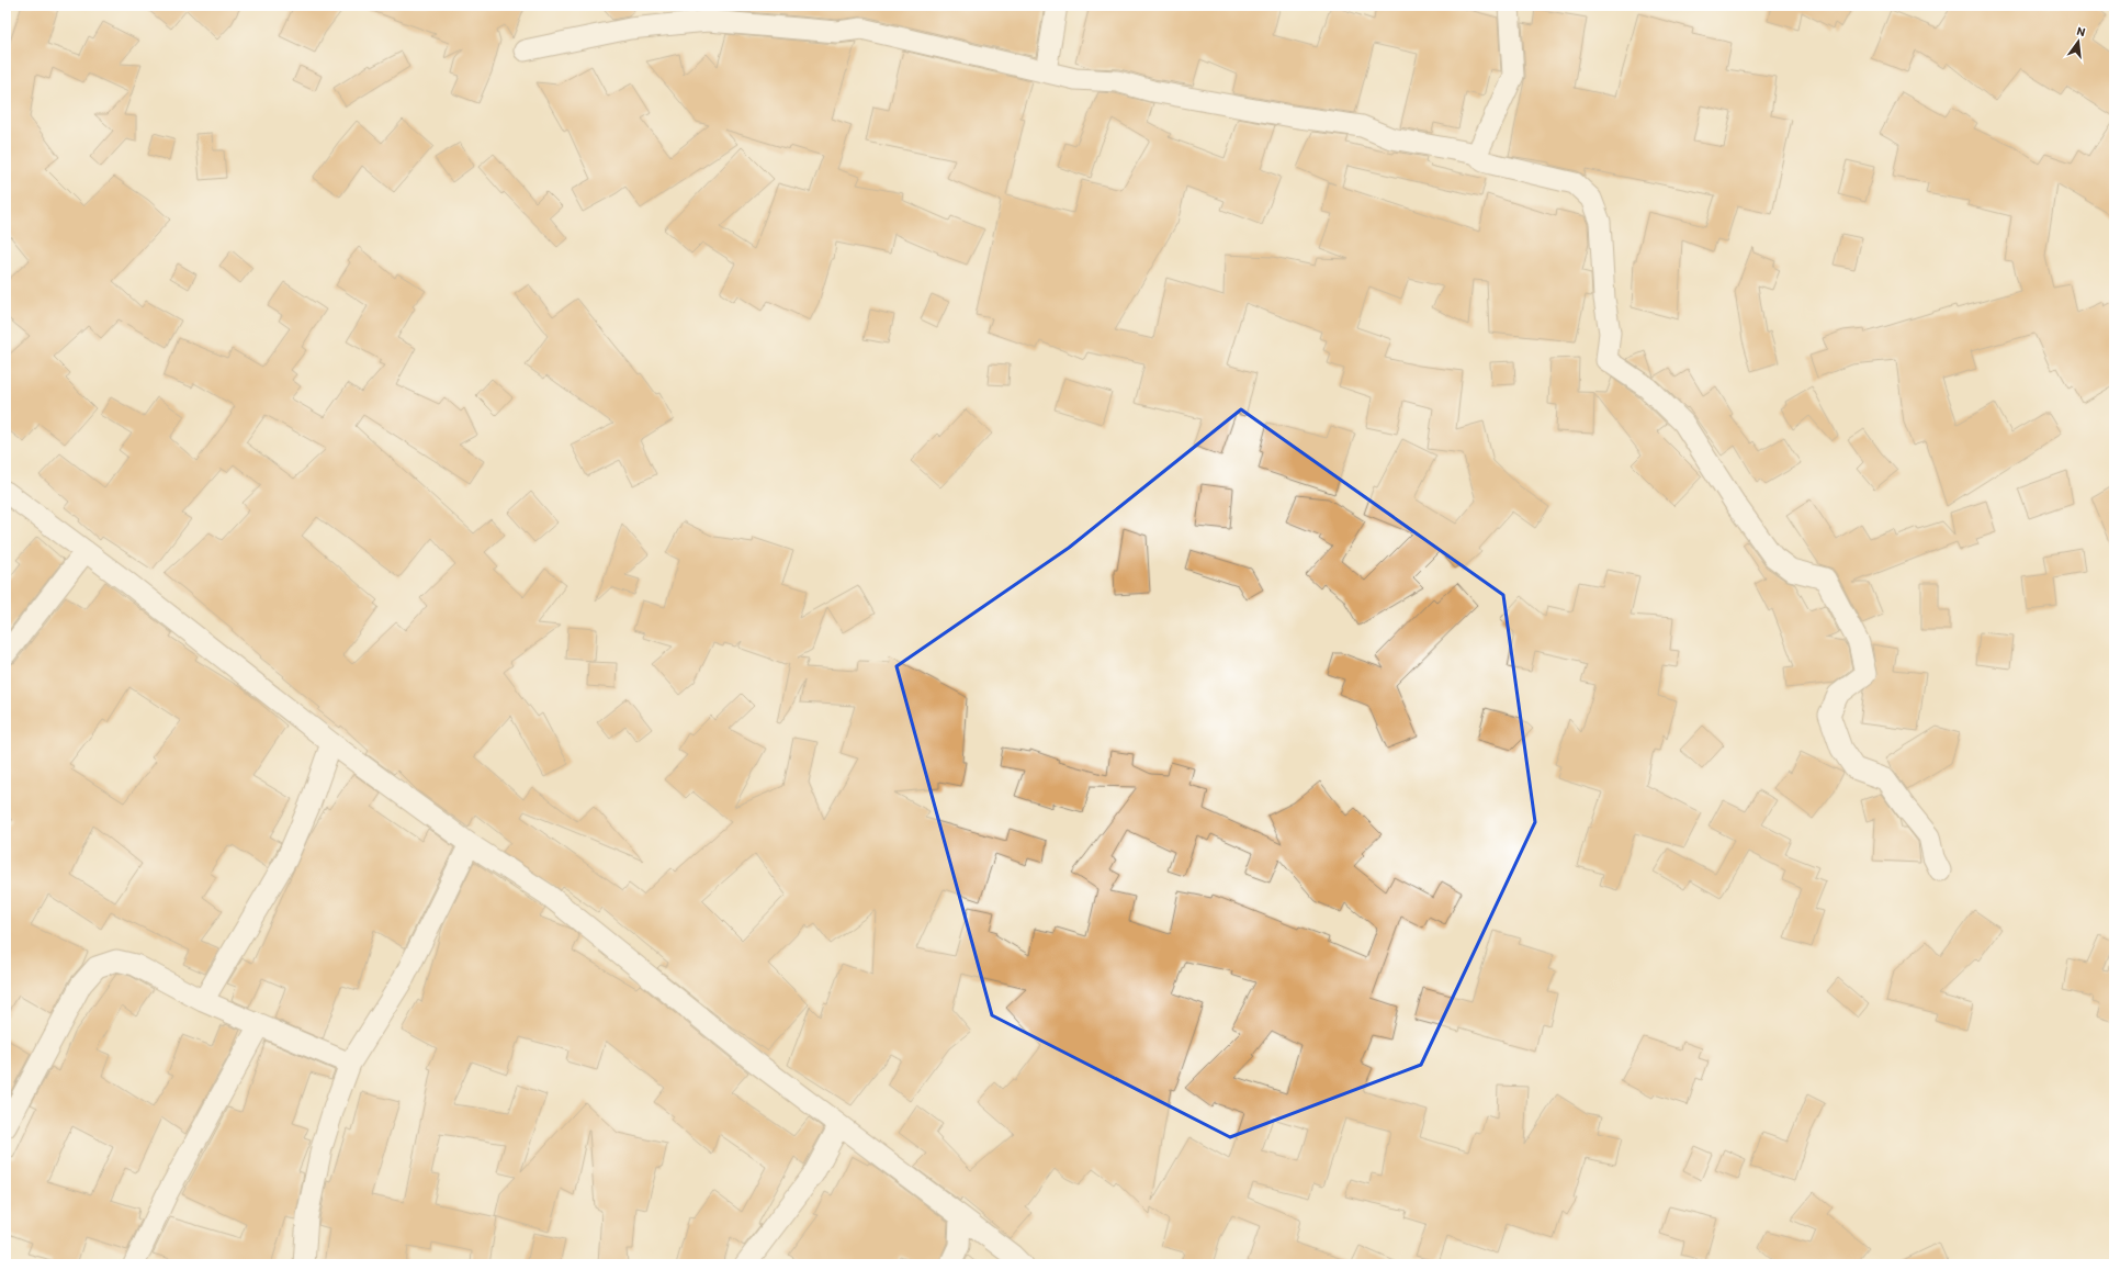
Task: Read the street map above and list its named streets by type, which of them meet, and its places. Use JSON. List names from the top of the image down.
{
  "north": "top"
}
